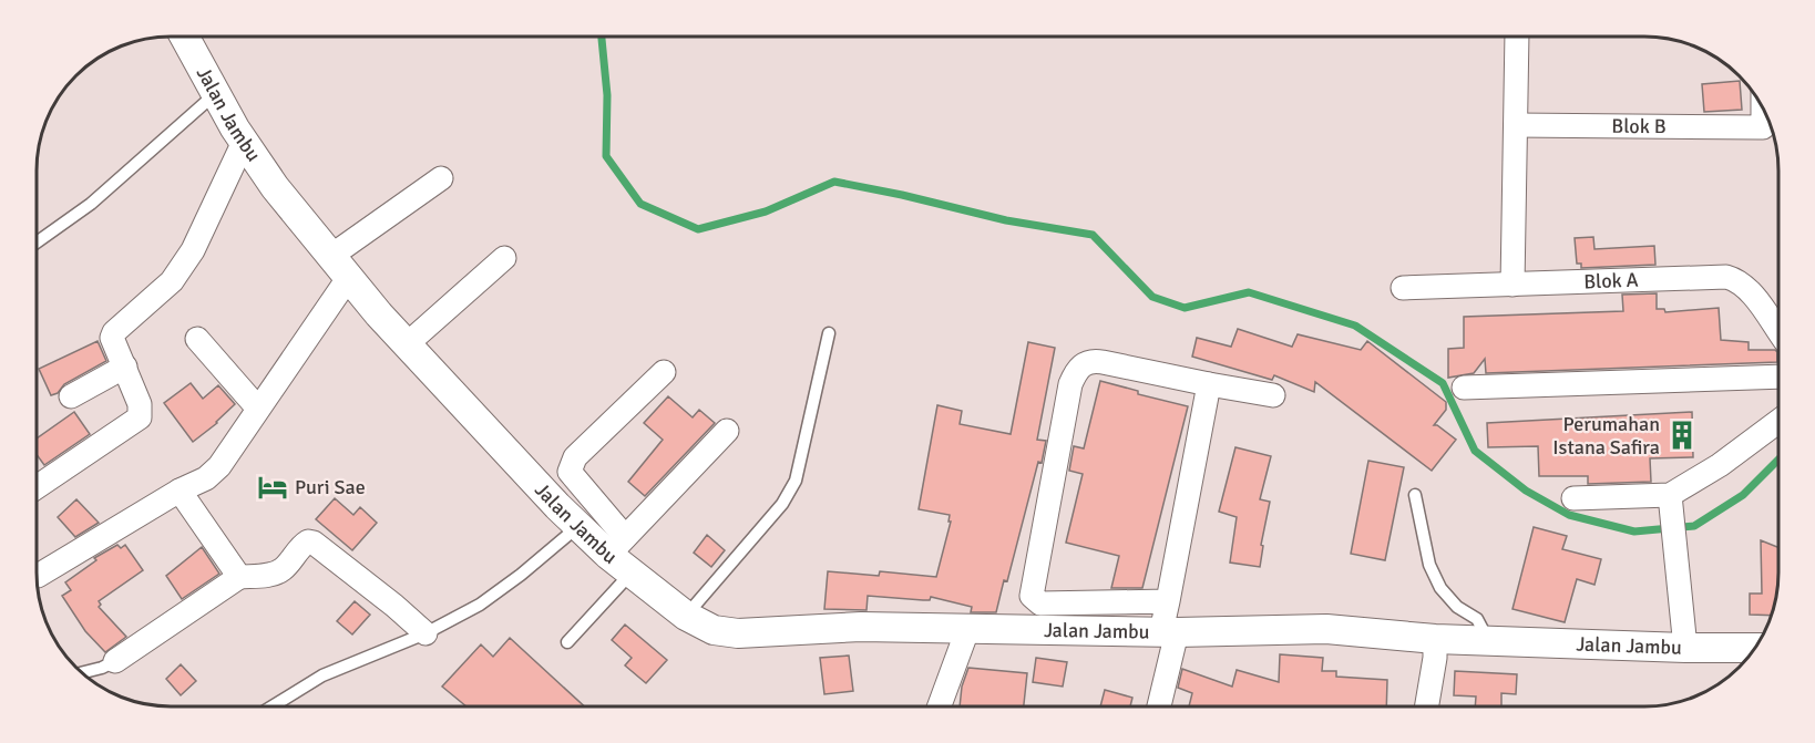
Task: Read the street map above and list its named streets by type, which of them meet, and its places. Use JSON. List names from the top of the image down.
{
  "streets": {
    "street": ["Jalan Jambu", "Blok B", "Blok A"]
  },
  "places": {
    "building": ["Perumahan Istana Safira"],
    "hotel": ["Puri Sae"]
  }
}
